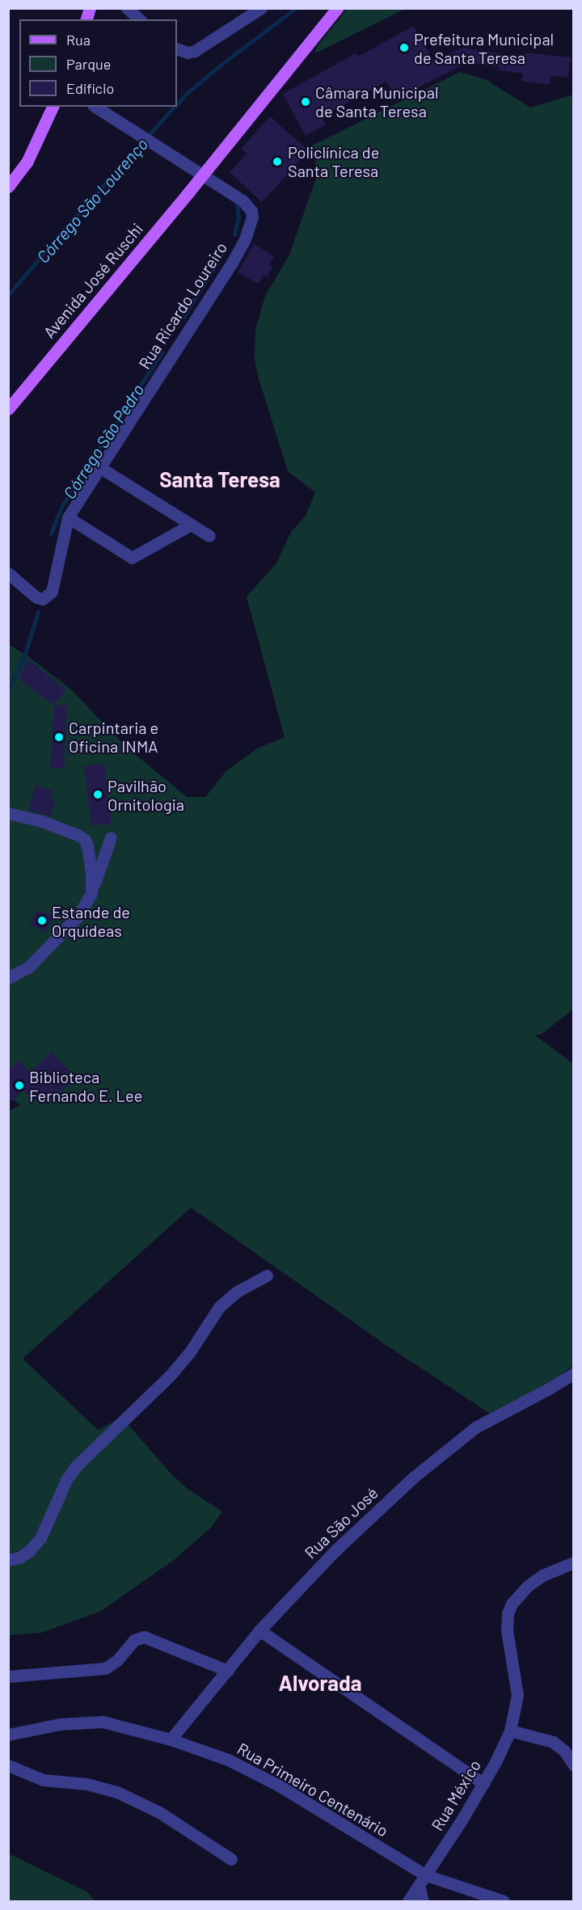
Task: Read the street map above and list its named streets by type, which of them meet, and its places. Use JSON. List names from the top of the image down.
{
  "streets": {
    "main road": ["Avenida José Ruschi"],
    "street": [
      "Rua Ricardo Loureiro",
      "Rua São José",
      "Rua Primeiro Centenário",
      "Rua México"
    ]
  },
  "crossings": [
    ["Avenida José Ruschi", "Rua Ricardo Loureiro"],
    ["Rua São José", "Rua Primeiro Centenário"],
    ["Rua Primeiro Centenário", "Rua México"]
  ],
  "districts": ["Santa Teresa", "Alvorada"],
  "water": ["Córrego São Lourenço", "Córrego São Pedro"],
  "places": [
    "Prefeitura Municipal de Santa Teresa",
    "Câmara Municipal de Santa Teresa",
    "Policlínica de Santa Teresa",
    "Carpintaria e Oficina INMA",
    "Pavilhão Ornitologia",
    "Estande de Orquídeas",
    "Biblioteca Fernando E. Lee"
  ],
  "legend": ["Rua", "Parque", "Edifício"]
}
